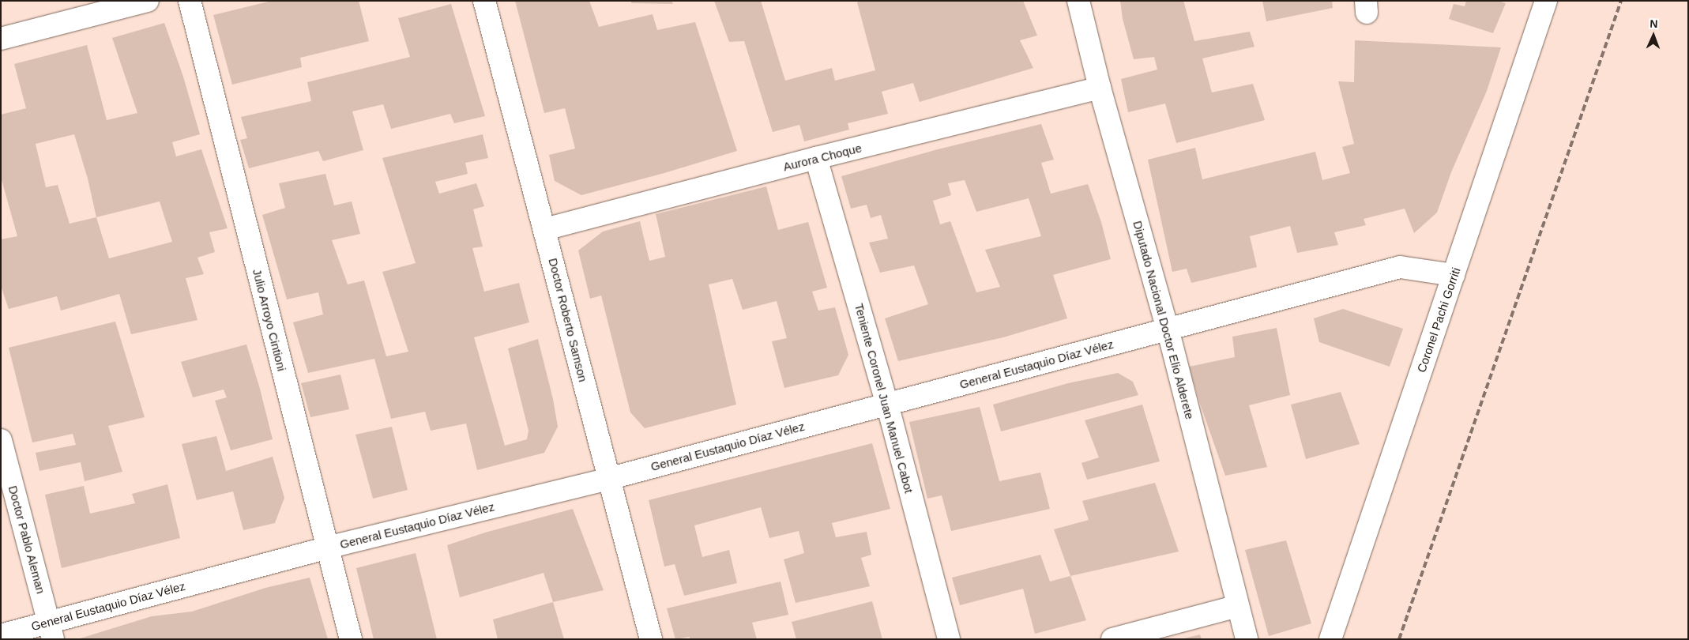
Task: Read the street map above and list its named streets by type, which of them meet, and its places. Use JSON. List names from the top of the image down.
{
  "streets": {
    "street": [
      "Aurora Choque",
      "Julio Arroyo Cintioni",
      "Doctor Roberto Samson",
      "Diputado Nacional Doctor Elio Alderete",
      "Coronel Pachi Gorriti",
      "General Eustaquio Díaz Vélez",
      "Teniente Coronel Juan Manuel Cabot",
      "Doctor Pablo Aleman"
    ]
  },
  "crossings": [
    ["Aurora Choque", "Doctor Roberto Samson"],
    ["Aurora Choque", "Diputado Nacional Doctor Elio Alderete"],
    ["Aurora Choque", "Teniente Coronel Juan Manuel Cabot"],
    ["Julio Arroyo Cintioni", "General Eustaquio Díaz Vélez"],
    ["Doctor Roberto Samson", "General Eustaquio Díaz Vélez"],
    ["Diputado Nacional Doctor Elio Alderete", "General Eustaquio Díaz Vélez"],
    ["Coronel Pachi Gorriti", "General Eustaquio Díaz Vélez"],
    ["General Eustaquio Díaz Vélez", "Teniente Coronel Juan Manuel Cabot"],
    ["General Eustaquio Díaz Vélez", "Doctor Pablo Aleman"]
  ],
  "north": "top"
}
